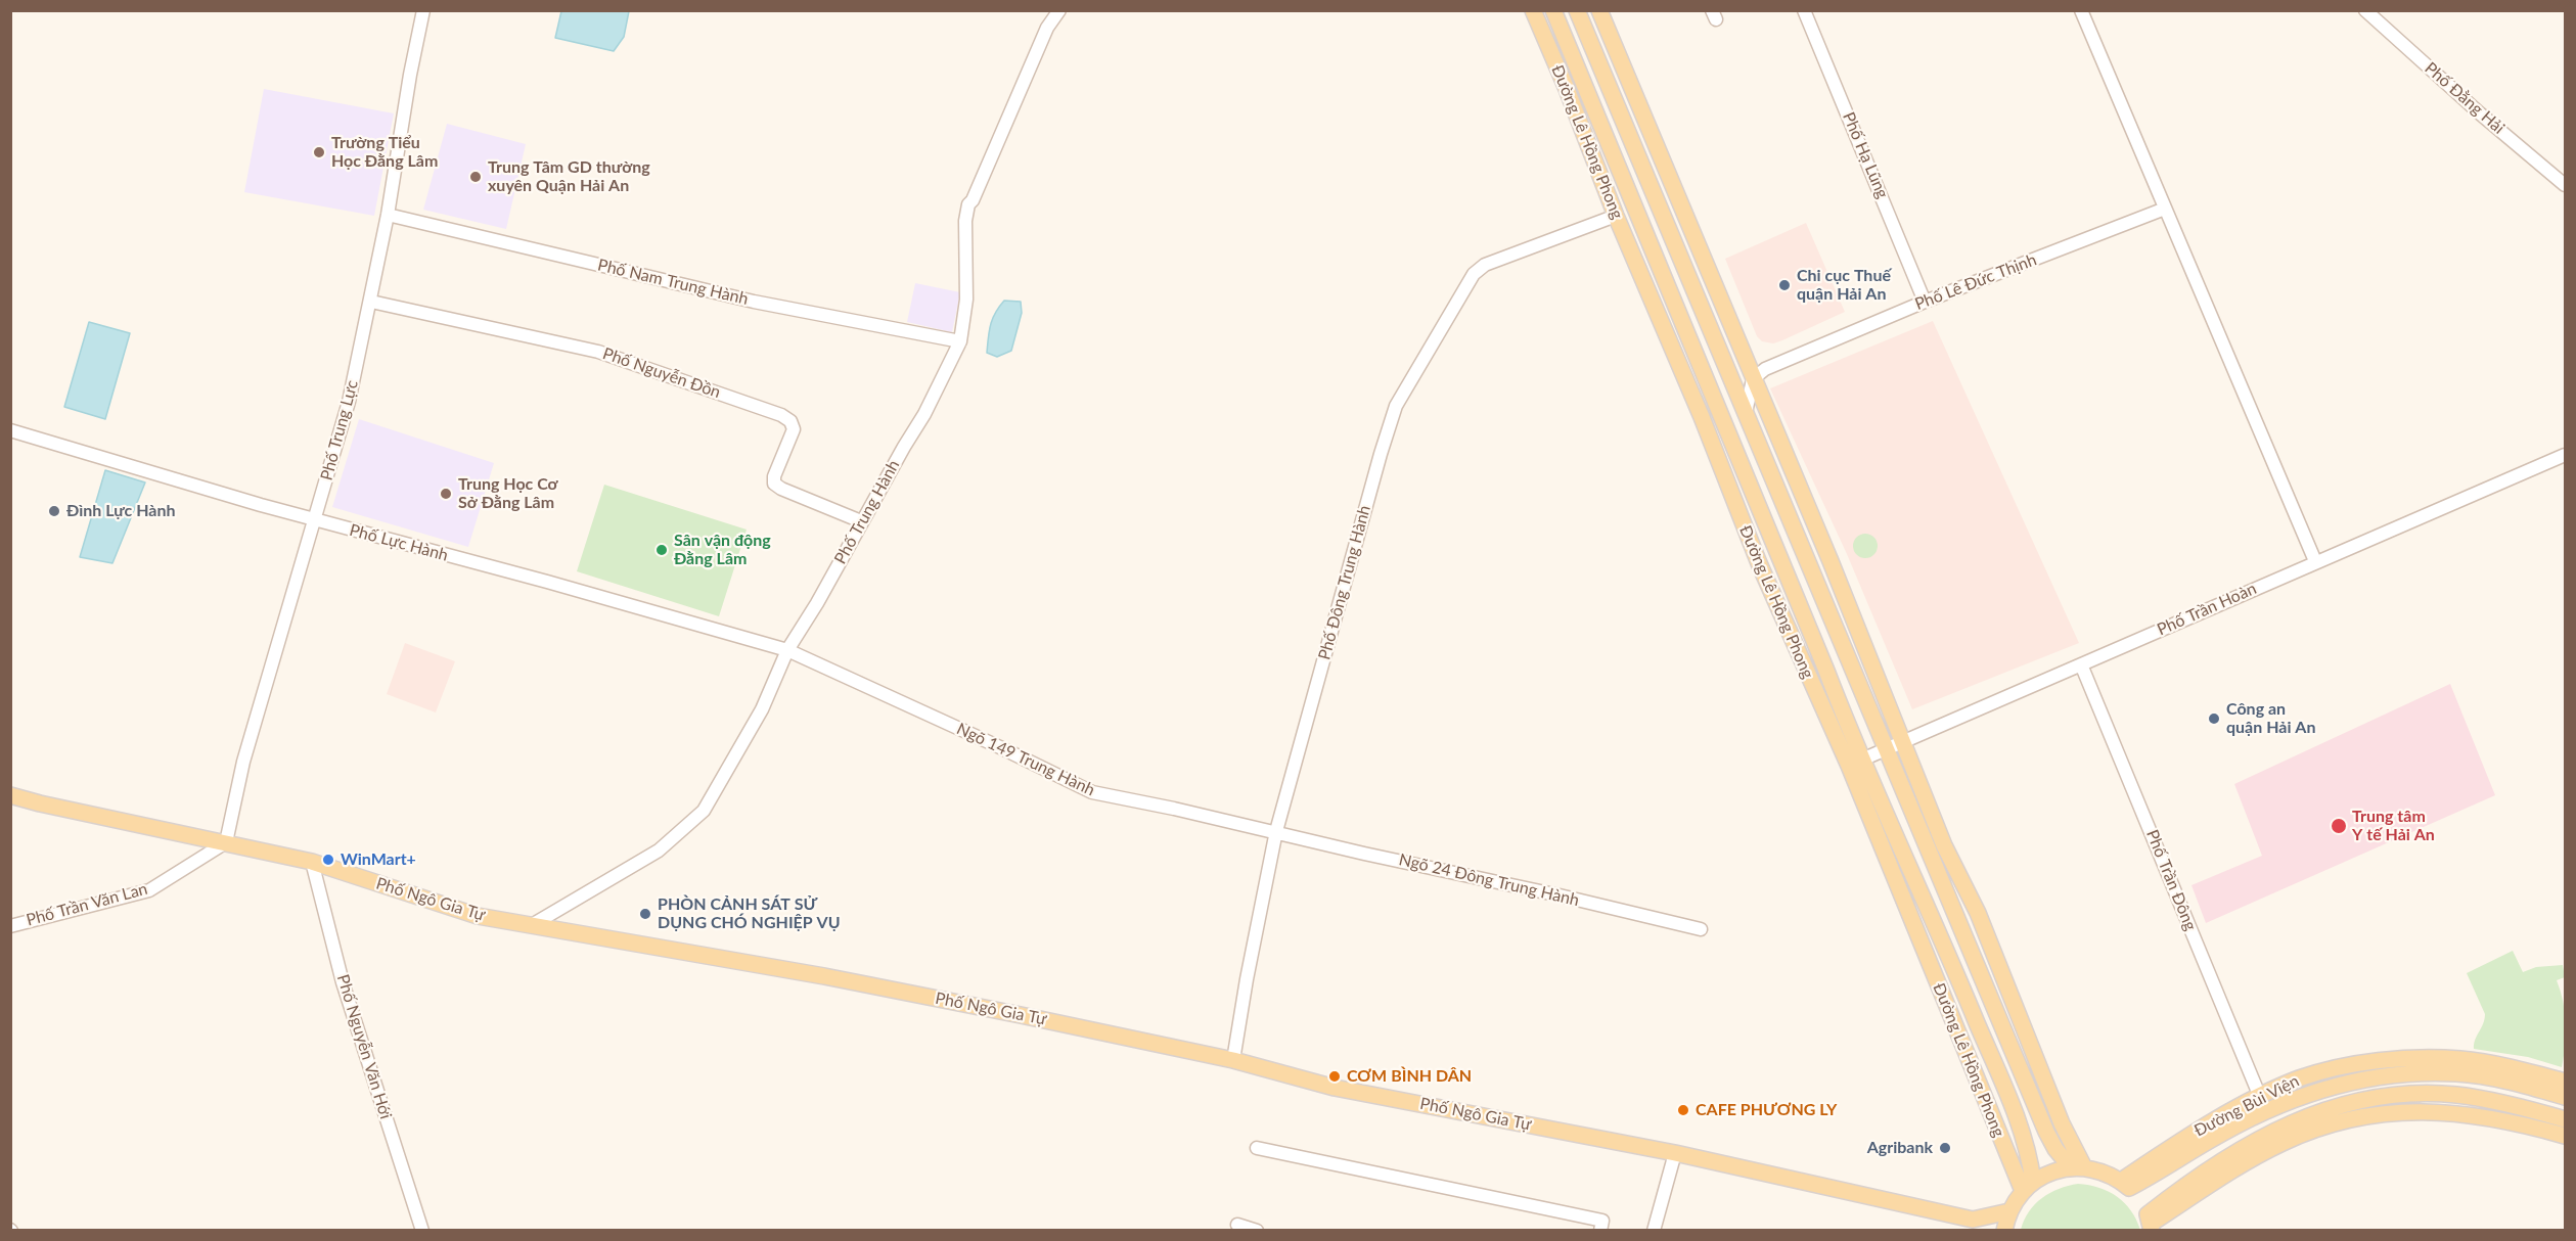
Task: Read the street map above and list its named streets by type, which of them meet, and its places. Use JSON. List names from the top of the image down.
{
  "streets": {
    "main road": ["Đường Lê Hồng Phong", "Phố Ngô Gia Tự", "Đường Bùi Viện"],
    "street": [
      "Phố Đằng Hải",
      "Phố Hạ Lũng",
      "Phố Nam Trung Hành",
      "Phố Lê Đức Thịnh",
      "Phố Nguyễn Đồn",
      "Phố Trung Lực",
      "Phố Trung Hành",
      "Phố Lực Hành",
      "Phố Đông Trung Hành",
      "Phố Trần Hoàn",
      "Ngõ 149 Trung Hành",
      "Ngõ 24 Đông Trung Hành",
      "Phố Trần Đông",
      "Phố Trần Văn Lan",
      "Phố Nguyễn Văn Hới"
    ]
  },
  "crossings": [
    ["Đường Lê Hồng Phong", "Phố Đông Trung Hành"],
    ["Đường Lê Hồng Phong", "Phố Trần Hoàn"],
    ["Phố Hạ Lũng", "Phố Lê Đức Thịnh"],
    ["Phố Nam Trung Hành", "Phố Trung Lực"],
    ["Phố Nam Trung Hành", "Phố Trung Hành"],
    ["Phố Nguyễn Đồn", "Phố Trung Lực"],
    ["Phố Nguyễn Đồn", "Phố Trung Hành"],
    ["Phố Trung Lực", "Phố Lực Hành"],
    ["Phố Trung Lực", "Phố Ngô Gia Tự"],
    ["Phố Trung Lực", "Phố Trần Văn Lan"],
    ["Phố Trung Hành", "Phố Lực Hành"],
    ["Phố Trung Hành", "Ngõ 149 Trung Hành"],
    ["Phố Trung Hành", "Phố Ngô Gia Tự"],
    ["Phố Lực Hành", "Ngõ 149 Trung Hành"],
    ["Phố Đông Trung Hành", "Ngõ 149 Trung Hành"],
    ["Phố Đông Trung Hành", "Ngõ 24 Đông Trung Hành"],
    ["Phố Đông Trung Hành", "Phố Ngô Gia Tự"],
    ["Phố Trần Hoàn", "Phố Trần Đông"],
    ["Ngõ 149 Trung Hành", "Ngõ 24 Đông Trung Hành"],
    ["Phố Trần Đông", "Đường Bùi Viện"],
    ["Phố Ngô Gia Tự", "Phố Trần Văn Lan"],
    ["Phố Ngô Gia Tự", "Phố Nguyễn Văn Hới"]
  ],
  "places": [
    "Trường Tiểu Học Đằng Lâm",
    "Trung Tâm GD thường xuyên Quận Hải An",
    "Chi cục Thuế quận Hải An",
    "Trung Học Cơ Sở Đằng Lâm",
    "Đình Lực Hành",
    "Sân vận động Đằng Lâm",
    "Công an quận Hải An",
    "Trung tâm Y tế Hải An",
    "WinMart+",
    "PHÒN CẢNH SÁT SỬ DỤNG CHÓ NGHIỆP VỤ",
    "CƠM BÌNH DÂN",
    "CAFE PHƯƠNG LY",
    "Agribank"
  ]
}
